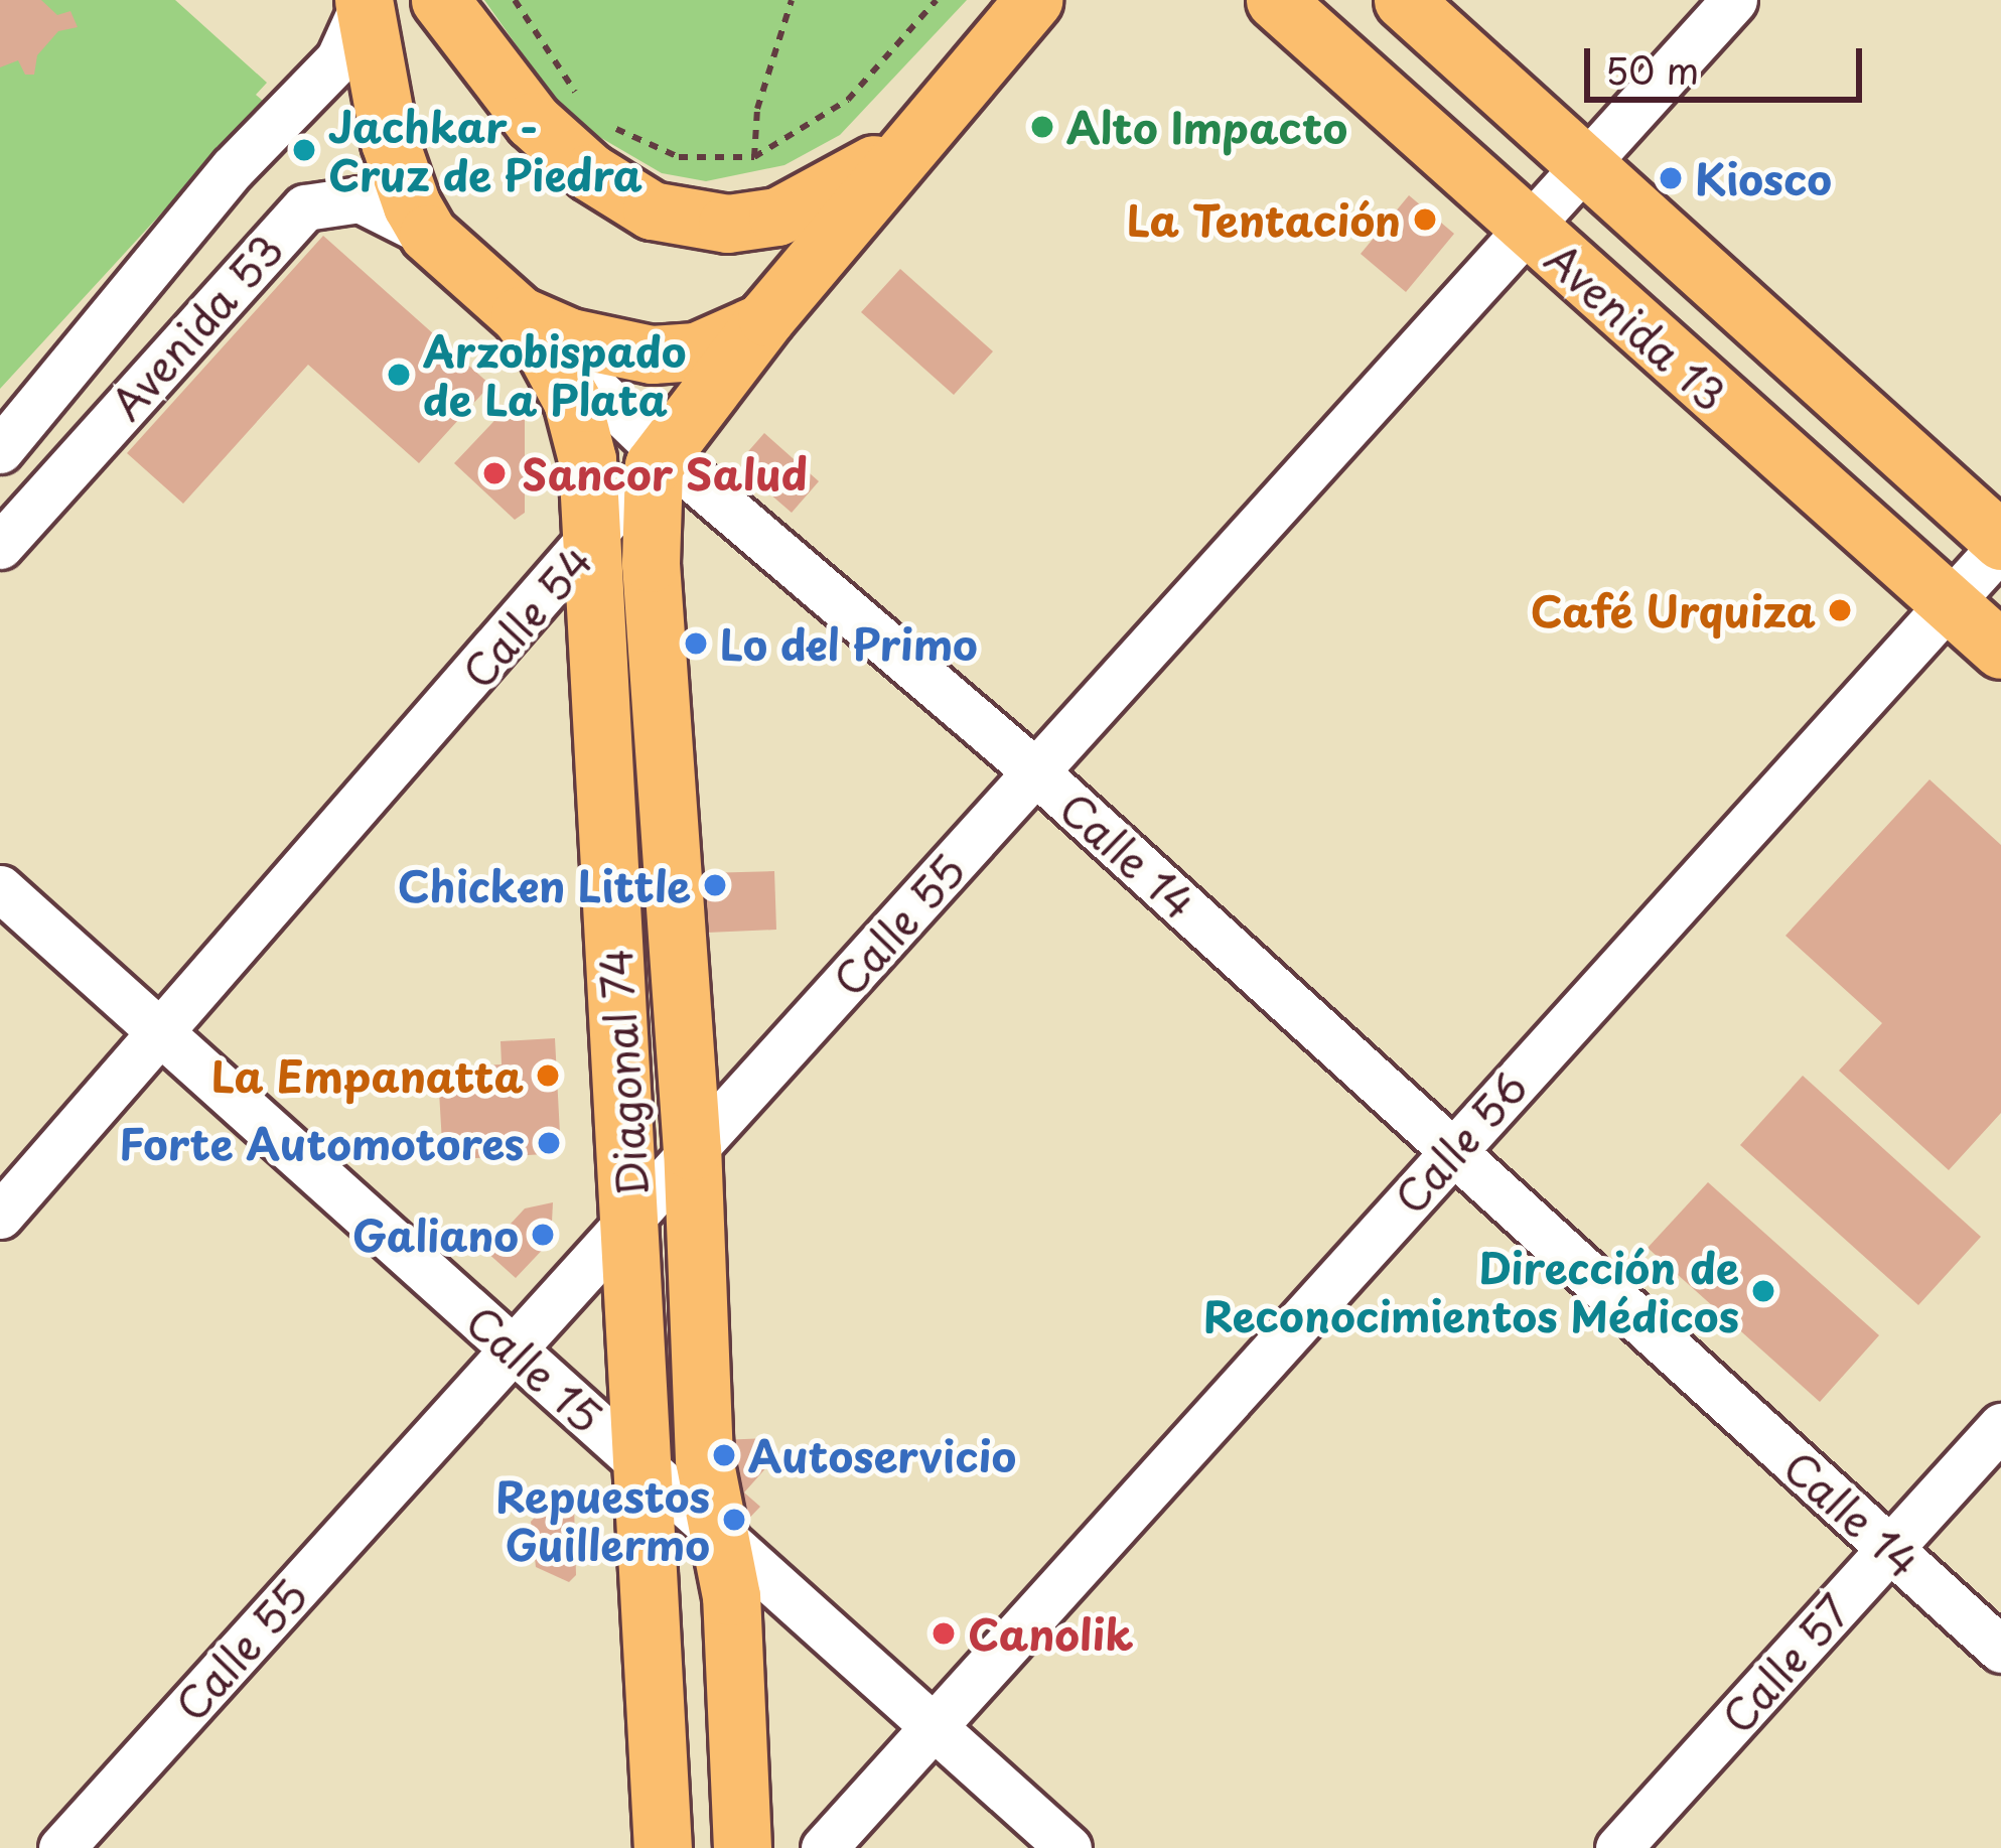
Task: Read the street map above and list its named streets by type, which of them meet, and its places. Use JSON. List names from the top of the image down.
{
  "streets": {
    "main road": [
      "Avenida 13",
      "Calle 54",
      "Calle 14",
      "Diagonal 74"
    ],
    "street": [
      "Avenida 53",
      "Calle 55",
      "Calle 56",
      "Calle 15",
      "Calle 57"
    ]
  },
  "crossings": [
    ["Avenida 53", "Calle 14"],
    ["Avenida 13", "Calle 55"],
    ["Avenida 13", "Calle 56"],
    ["Calle 54", "Calle 14"],
    ["Calle 54", "Diagonal 74"],
    ["Calle 54", "Calle 15"],
    ["Calle 14", "Calle 55"],
    ["Calle 14", "Diagonal 74"],
    ["Calle 14", "Calle 56"],
    ["Calle 14", "Calle 57"],
    ["Calle 55", "Diagonal 74"],
    ["Calle 55", "Calle 15"],
    ["Diagonal 74", "Calle 15"],
    ["Calle 56", "Calle 15"]
  ],
  "places": [
    "Alto Impacto",
    "Jachkar - Cruz de Piedra",
    "Kiosco",
    "La Tentación",
    "Arzobispado de La Plata",
    "Sancor Salud",
    "Café Urquiza",
    "Lo del Primo",
    "Chicken Little",
    "La Empanatta",
    "Forte Automotores",
    "Galiano",
    "Dirección de Reconocimientos Médicos",
    "Autoservicio",
    "Repuestos Guillermo",
    "Canolik"
  ],
  "scale_bar": "50 m"
}
